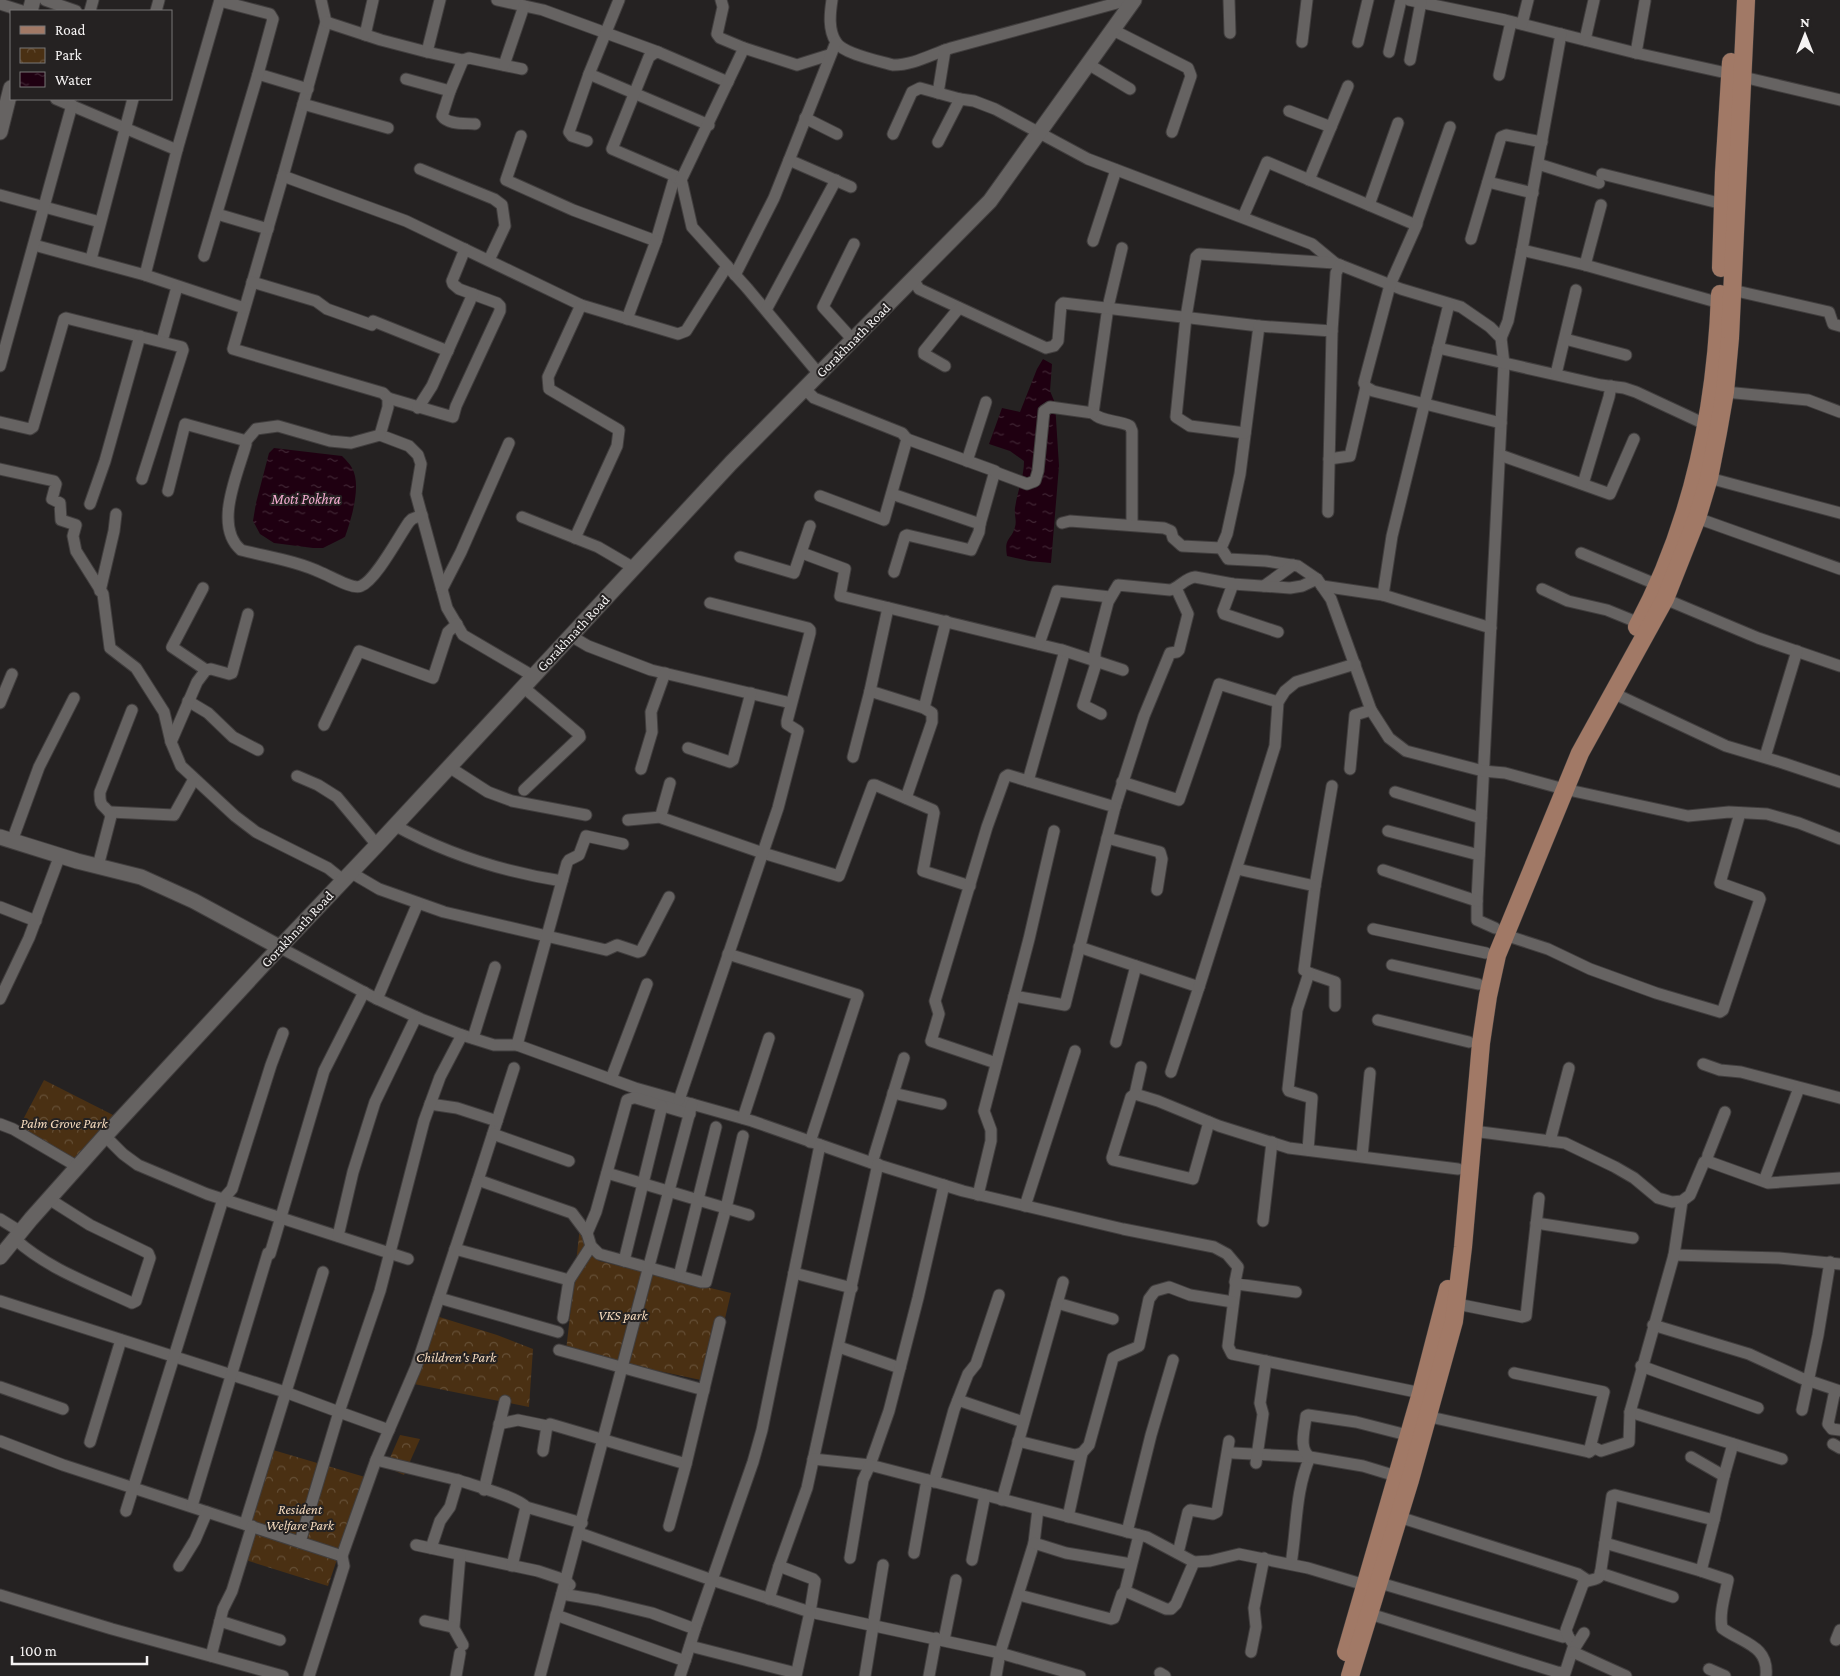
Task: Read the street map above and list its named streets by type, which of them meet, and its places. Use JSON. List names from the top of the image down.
{
  "streets": {
    "main road": ["Gorakhnath Road"]
  },
  "water": ["Moti Pokhra"],
  "parks": [
    "Palm Grove Park",
    "VKS park",
    "Children's Park",
    "Resident Welfare Park"
  ],
  "legend": ["Road", "Park", "Water"],
  "scale_bar": "100 m",
  "north": "top"
}
